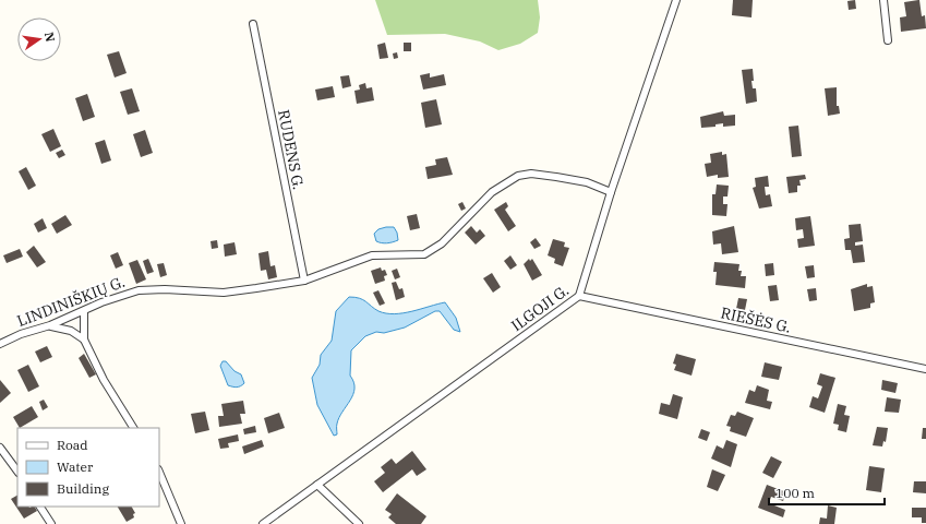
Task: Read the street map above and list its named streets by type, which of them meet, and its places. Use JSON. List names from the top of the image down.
{
  "streets": {
    "street": [
      "RUDENS G.",
      "LINDINIŠKIŲ G.",
      "ILGOJI G.",
      "RIEŠĖS G."
    ]
  },
  "crossings": [
    ["RUDENS G.", "LINDINIŠKIŲ G."],
    ["LINDINIŠKIŲ G.", "ILGOJI G."],
    ["ILGOJI G.", "RIEŠĖS G."]
  ],
  "legend": ["Road", "Water", "Building"],
  "scale_bar": "100 m",
  "north": "right"
}
